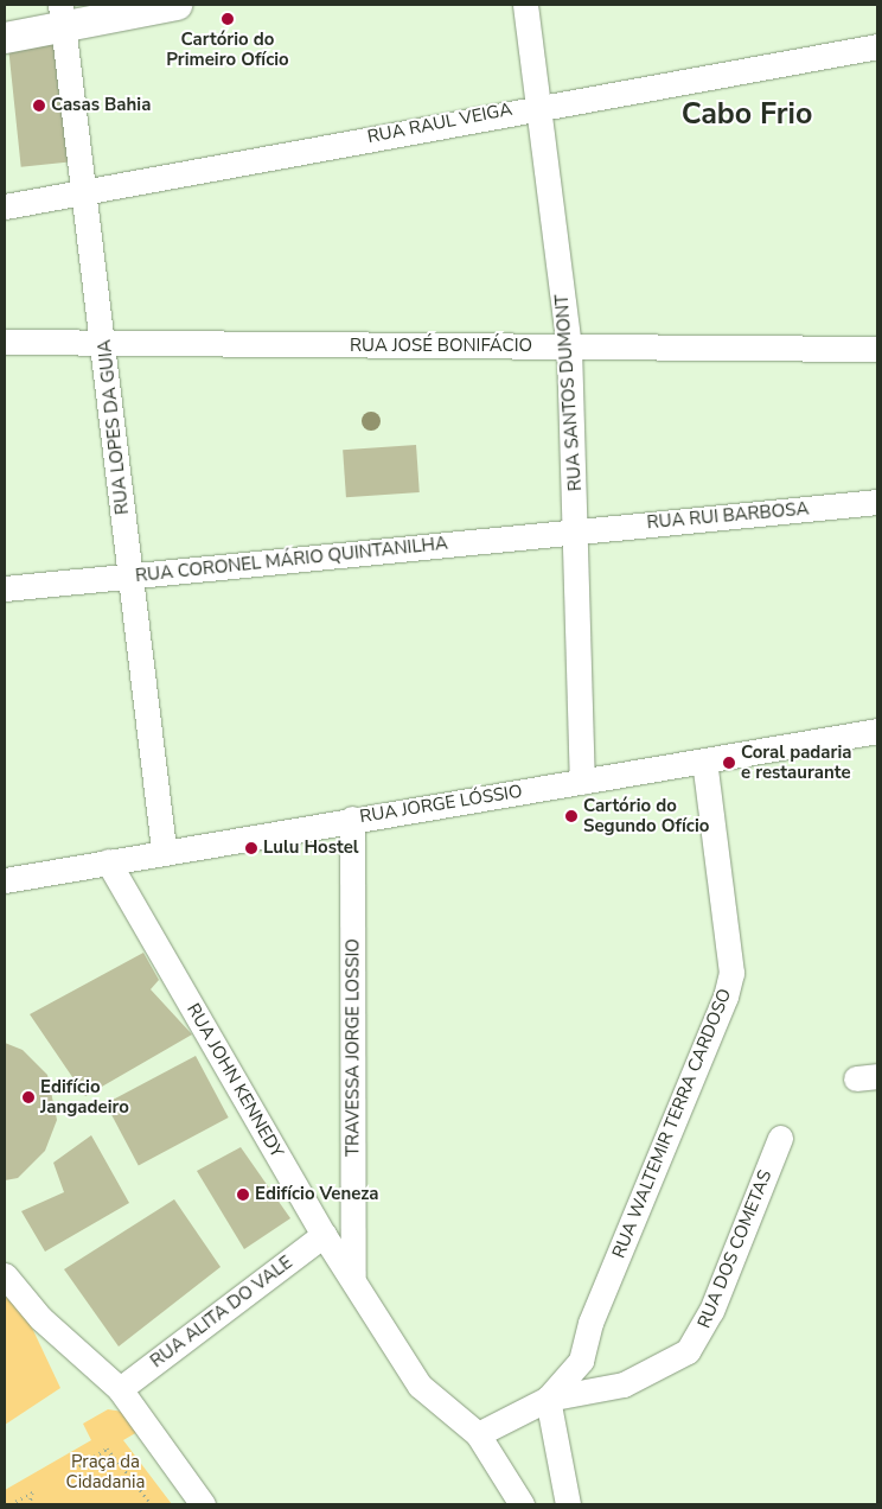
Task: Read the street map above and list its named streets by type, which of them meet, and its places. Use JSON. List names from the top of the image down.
{
  "streets": {
    "street": [
      "RUA RAUL VEIGA",
      "RUA JOSÉ BONIFÁCIO",
      "RUA SANTOS DUMONT",
      "RUA LOPES DA GUIA",
      "RUA RUI BARBOSA",
      "RUA CORONEL MÁRIO QUINTANILHA",
      "RUA JORGE LÓSSIO",
      "TRAVESSA JORGE LOSSIO",
      "RUA JOHN KENNEDY",
      "RUA WALTEMIR TERRA CARDOSO",
      "RUA DOS COMETAS",
      "RUA ALITA DO VALE"
    ]
  },
  "crossings": [
    ["RUA RAUL VEIGA", "RUA SANTOS DUMONT"],
    ["RUA RAUL VEIGA", "RUA LOPES DA GUIA"],
    ["RUA JOSÉ BONIFÁCIO", "RUA SANTOS DUMONT"],
    ["RUA JOSÉ BONIFÁCIO", "RUA LOPES DA GUIA"],
    ["RUA SANTOS DUMONT", "RUA RUI BARBOSA"],
    ["RUA SANTOS DUMONT", "RUA CORONEL MÁRIO QUINTANILHA"],
    ["RUA SANTOS DUMONT", "RUA JORGE LÓSSIO"],
    ["RUA LOPES DA GUIA", "RUA CORONEL MÁRIO QUINTANILHA"],
    ["RUA LOPES DA GUIA", "RUA JORGE LÓSSIO"],
    ["RUA RUI BARBOSA", "RUA CORONEL MÁRIO QUINTANILHA"],
    ["RUA JORGE LÓSSIO", "TRAVESSA JORGE LOSSIO"],
    ["RUA JORGE LÓSSIO", "RUA JOHN KENNEDY"],
    ["RUA JORGE LÓSSIO", "RUA WALTEMIR TERRA CARDOSO"],
    ["TRAVESSA JORGE LOSSIO", "RUA JOHN KENNEDY"],
    ["RUA JOHN KENNEDY", "RUA WALTEMIR TERRA CARDOSO"],
    ["RUA JOHN KENNEDY", "RUA ALITA DO VALE"],
    ["RUA WALTEMIR TERRA CARDOSO", "RUA DOS COMETAS"]
  ],
  "districts": ["Cabo Frio"],
  "parks": ["Praça da Cidadania"],
  "places": [
    "Cartório do Primeiro Ofício",
    "Casas Bahia",
    "Coral padaria e restaurante",
    "Cartório do Segundo Ofício",
    "Lulu Hostel",
    "Edifício Jangadeiro",
    "Edifício Veneza"
  ]
}
